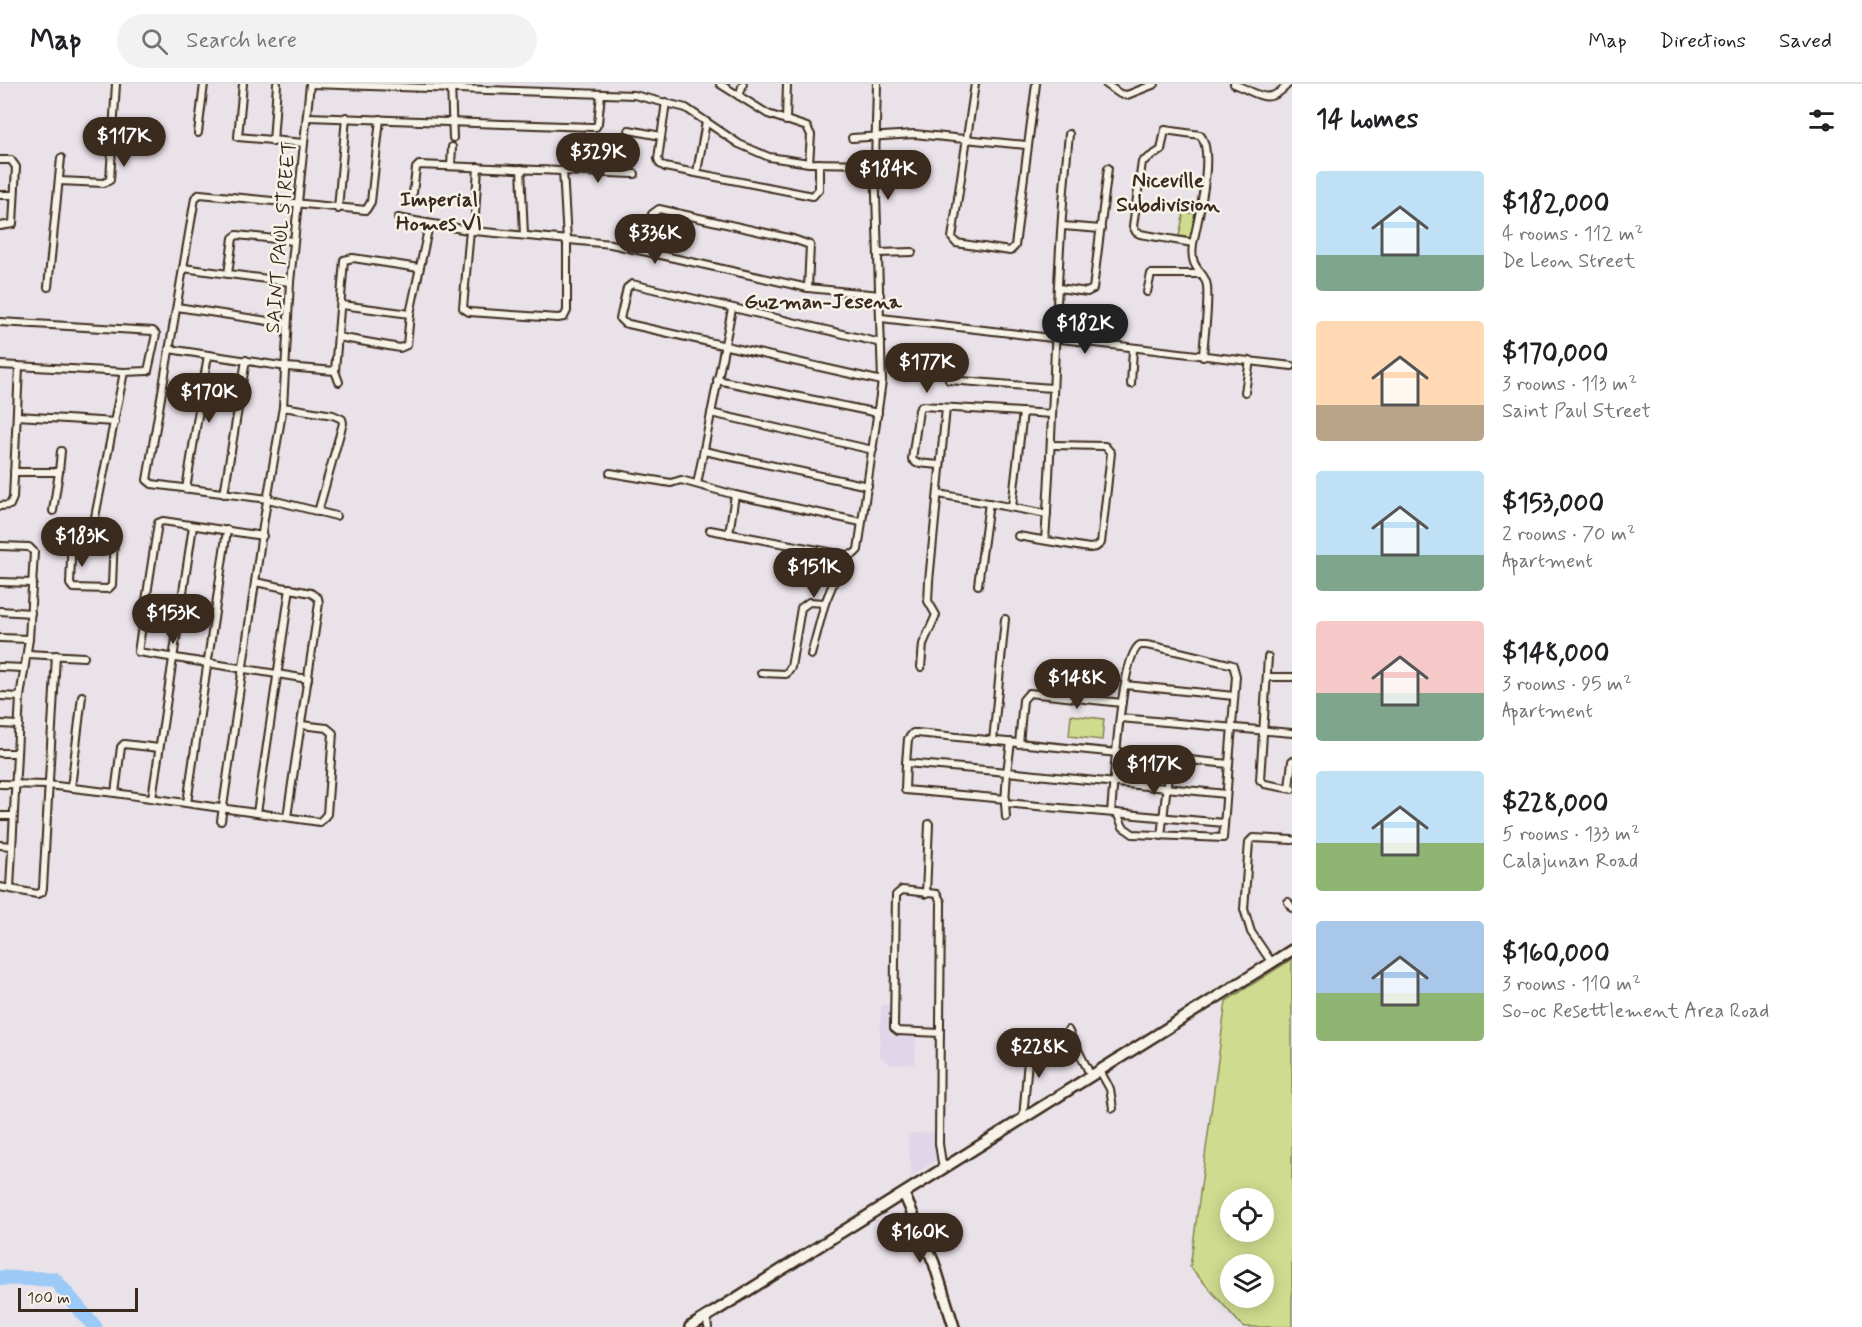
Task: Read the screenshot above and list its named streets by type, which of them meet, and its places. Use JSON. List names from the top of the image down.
{
  "streets": {
    "street": ["SAINT PAUL STREET"]
  },
  "districts": ["Niceville Subdivision", "Imperial Homes VI", "Guzman-Jesena"],
  "scale_bar": "100 m",
  "page": {
    "header": "Map",
    "search": "Search here",
    "nav": ["Map", "Directions", "Saved"],
    "heading": "14 homes",
    "price": [
      "$117K",
      "$329K",
      "$184K",
      "$336K",
      "$182K",
      "$177K",
      "$170K",
      "$183K",
      "$151K",
      "$153K",
      "$148K",
      "$117K",
      "$228K",
      "$160K"
    ],
    "list": [
      {
        "name": "$182,000",
        "note": "4 rooms · 112 m² · De Leon Street"
      },
      {
        "name": "$170,000",
        "note": "3 rooms · 113 m² · Saint Paul Street"
      },
      {
        "name": "$153,000",
        "note": "2 rooms · 70 m² · Apartment"
      },
      {
        "name": "$148,000",
        "note": "3 rooms · 95 m² · Apartment"
      },
      {
        "name": "$228,000",
        "note": "5 rooms · 133 m² · Calajunan Road"
      },
      {
        "name": "$160,000",
        "note": "3 rooms · 110 m² · So-oc Resettlement Area Road"
      }
    ],
    "scale": "100 m"
  }
}
